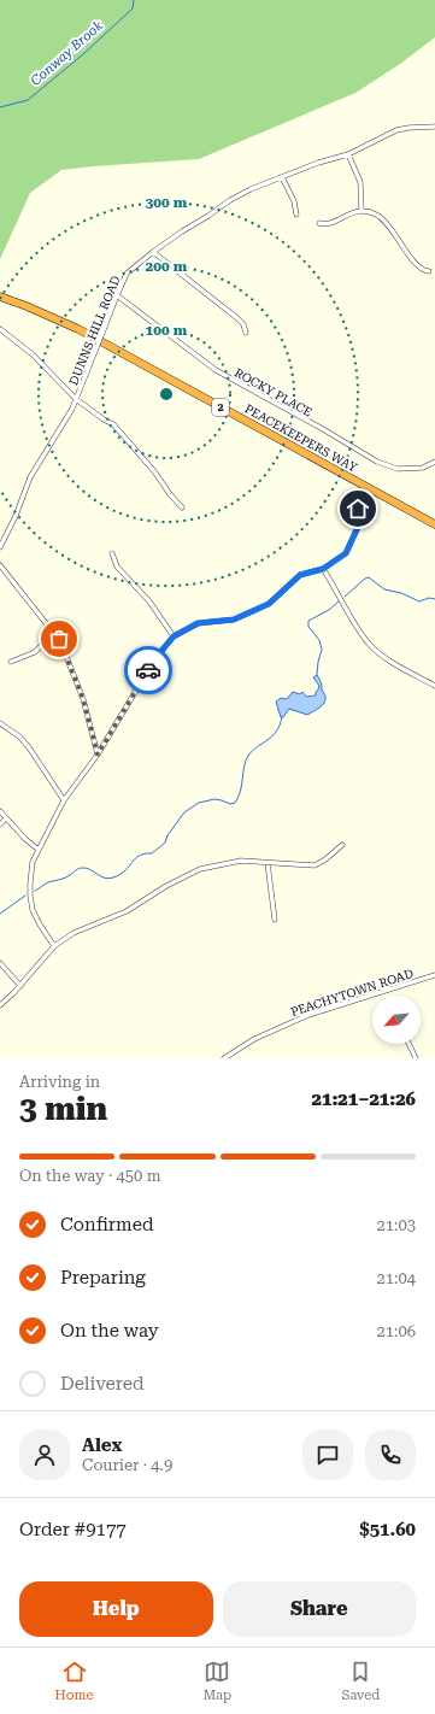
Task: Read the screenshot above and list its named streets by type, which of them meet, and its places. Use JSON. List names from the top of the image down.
{
  "streets": {
    "highway": ["2", "PEACEKEEPERS WAY"],
    "street": ["DUNNS HILL ROAD", "ROCKY PLACE", "PEACHYTOWN ROAD"]
  },
  "crossings": [
    ["DUNNS HILL ROAD", "ROCKY PLACE"]
  ],
  "water": ["Conway Brook"],
  "north": "bottom left",
  "page": {
    "heading": ["3 min", "Arriving in", "21:21–21:26"],
    "panel": [
      "Alex",
      "Courier · 4.9",
      "Order #9177",
      "$51.60"
    ],
    "bar": "On the way · 450 m",
    "list": [
      ["Confirmed", "21:03"],
      ["Preparing", "21:04"],
      ["On the way", "21:06"],
      "Delivered"
    ],
    "buttons": ["Help", "Share"],
    "tabs": ["Home", "Map", "Saved"]
  },
  "rings": ["300 m", "200 m", "100 m"]
}
